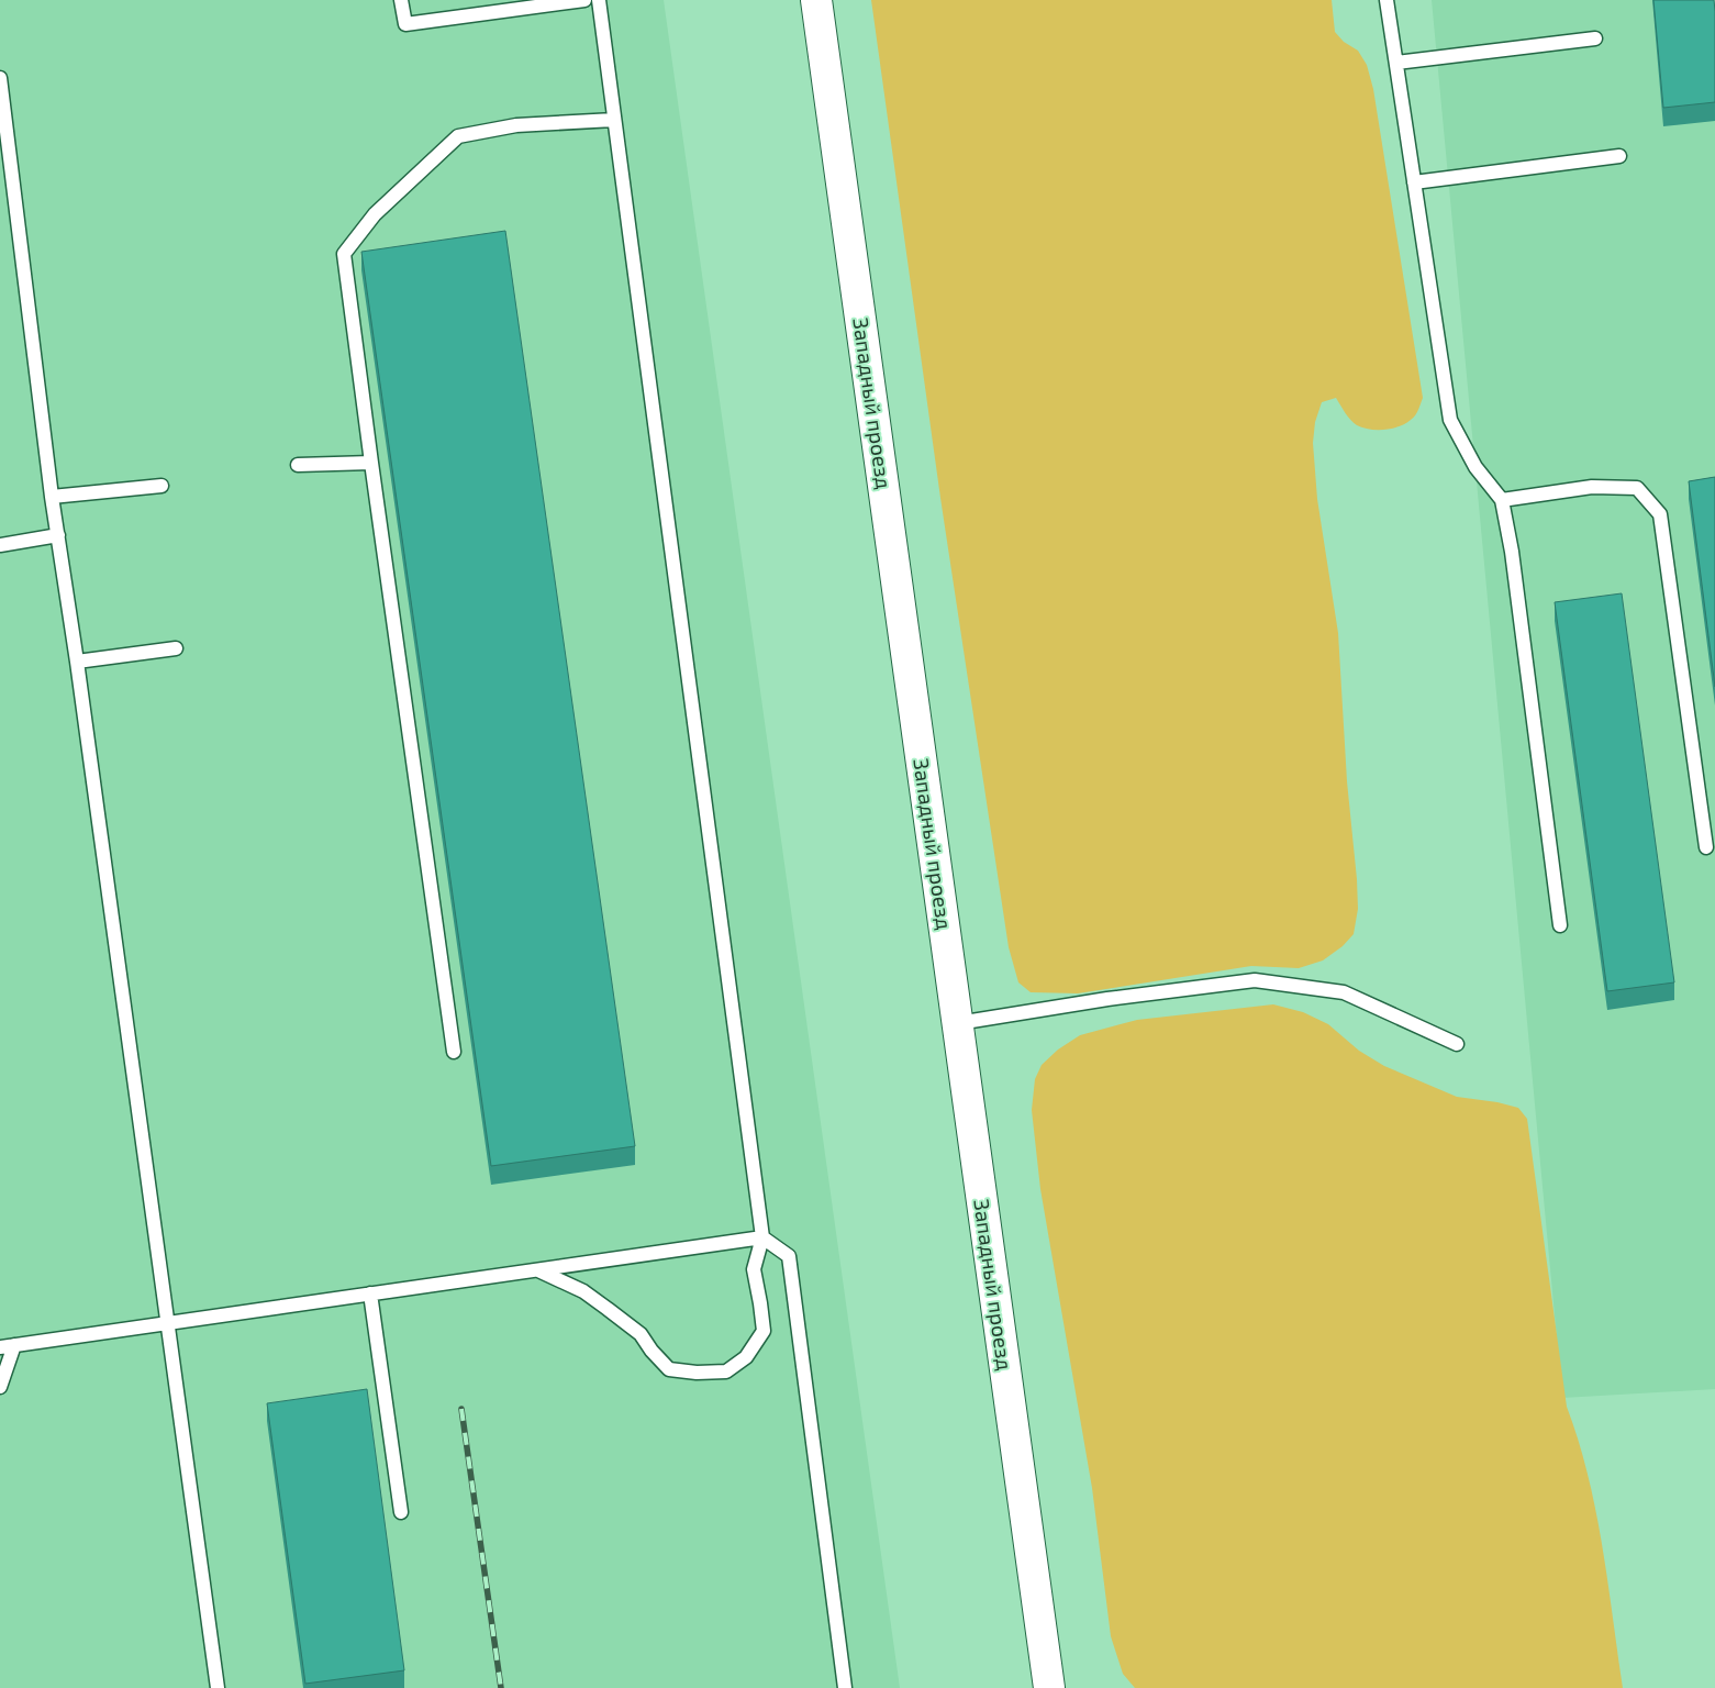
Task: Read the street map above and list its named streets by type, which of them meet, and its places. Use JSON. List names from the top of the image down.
{
  "streets": {
    "main road": ["Западный проезд"]
  }
}
